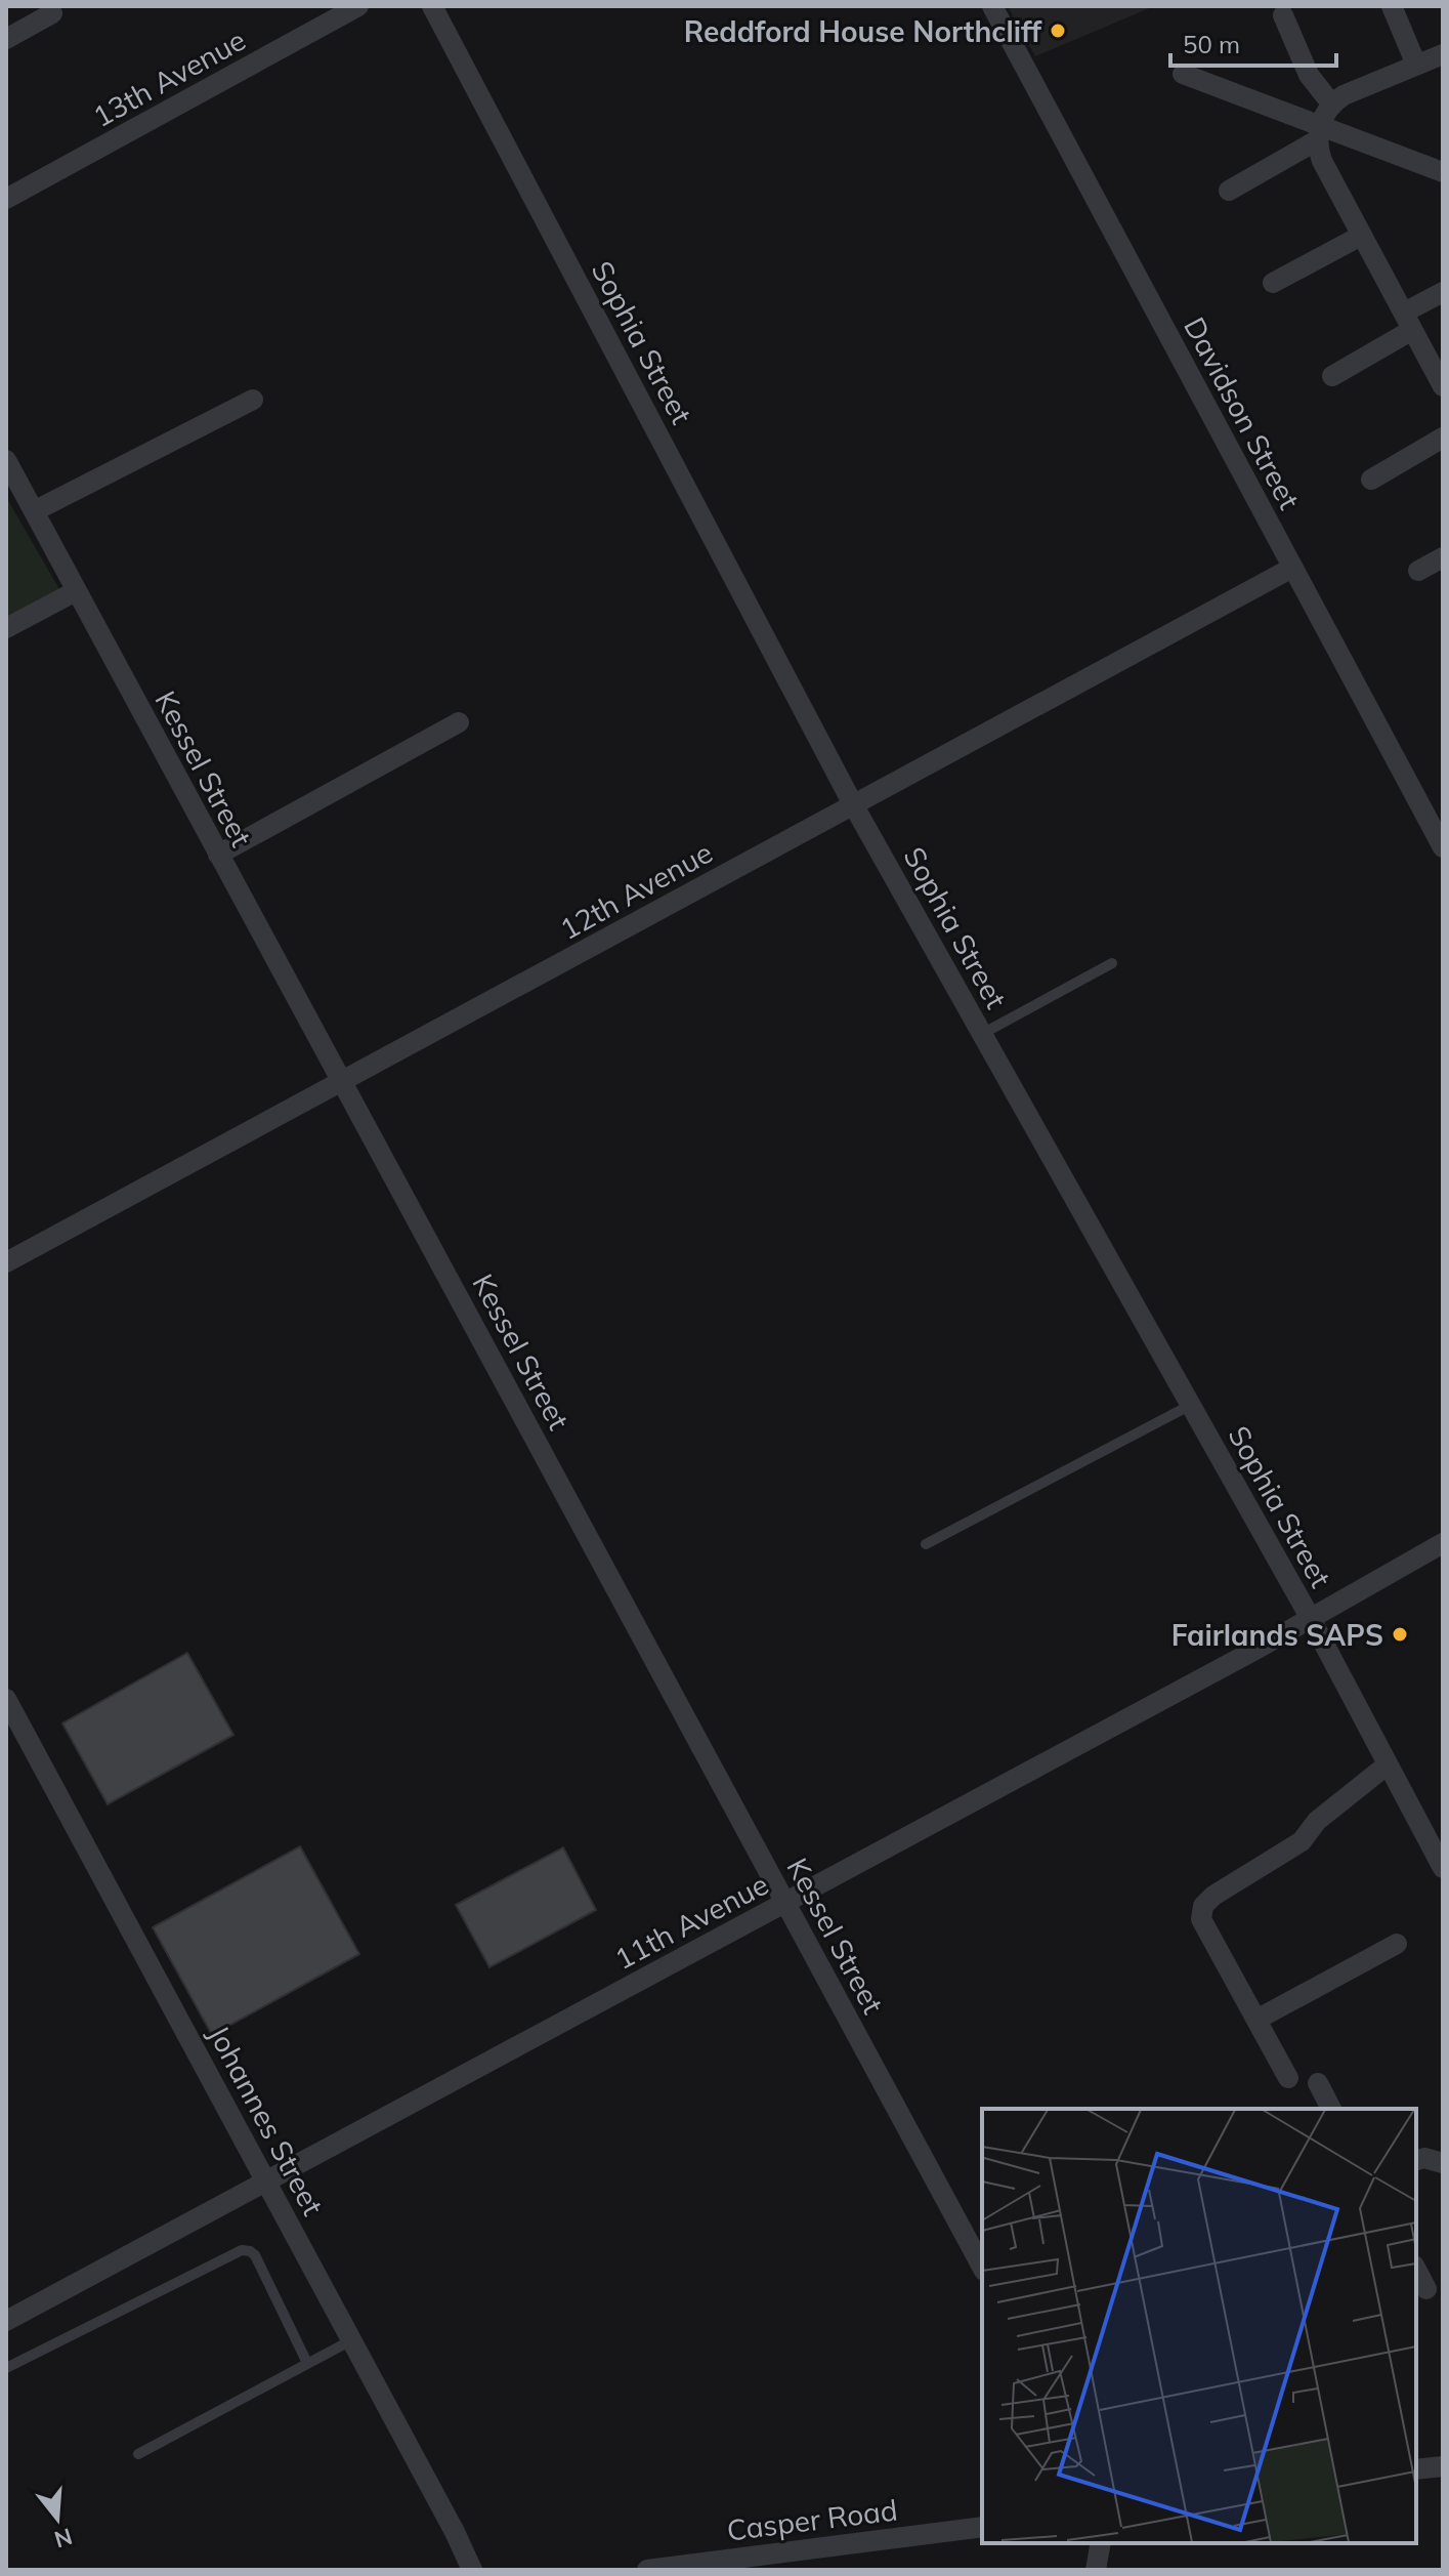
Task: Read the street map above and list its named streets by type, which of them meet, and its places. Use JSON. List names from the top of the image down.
{
  "streets": {
    "street": [
      "13th Avenue",
      "Sophia Street",
      "Davidson Street",
      "Kessel Street",
      "12th Avenue",
      "11th Avenue",
      "Johannes Street",
      "Casper Road"
    ]
  },
  "crossings": [
    ["Sophia Street", "12th Avenue"],
    ["Sophia Street", "11th Avenue"],
    ["Davidson Street", "12th Avenue"],
    ["Kessel Street", "12th Avenue"],
    ["Kessel Street", "11th Avenue"],
    ["11th Avenue", "Johannes Street"]
  ],
  "places": ["Reddford House Northcliff", "Fairlands SAPS"],
  "scale_bar": "50 m",
  "north": "bottom"
}
